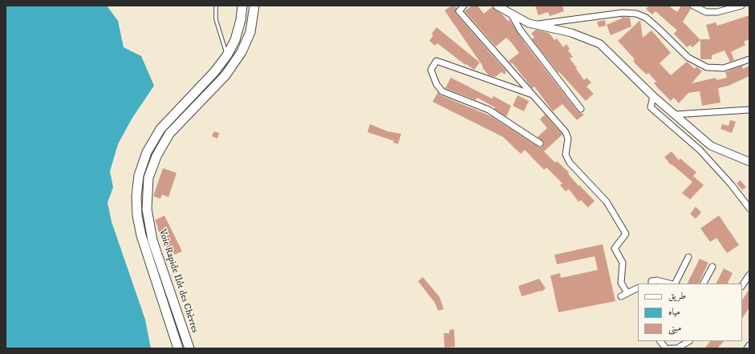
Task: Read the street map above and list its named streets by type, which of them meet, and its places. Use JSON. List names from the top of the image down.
{
  "streets": {
    "highway": ["Voie Rapide Ilôt des Chèvres"]
  },
  "legend": ["طريق", "مياه", "مبنى"]
}
